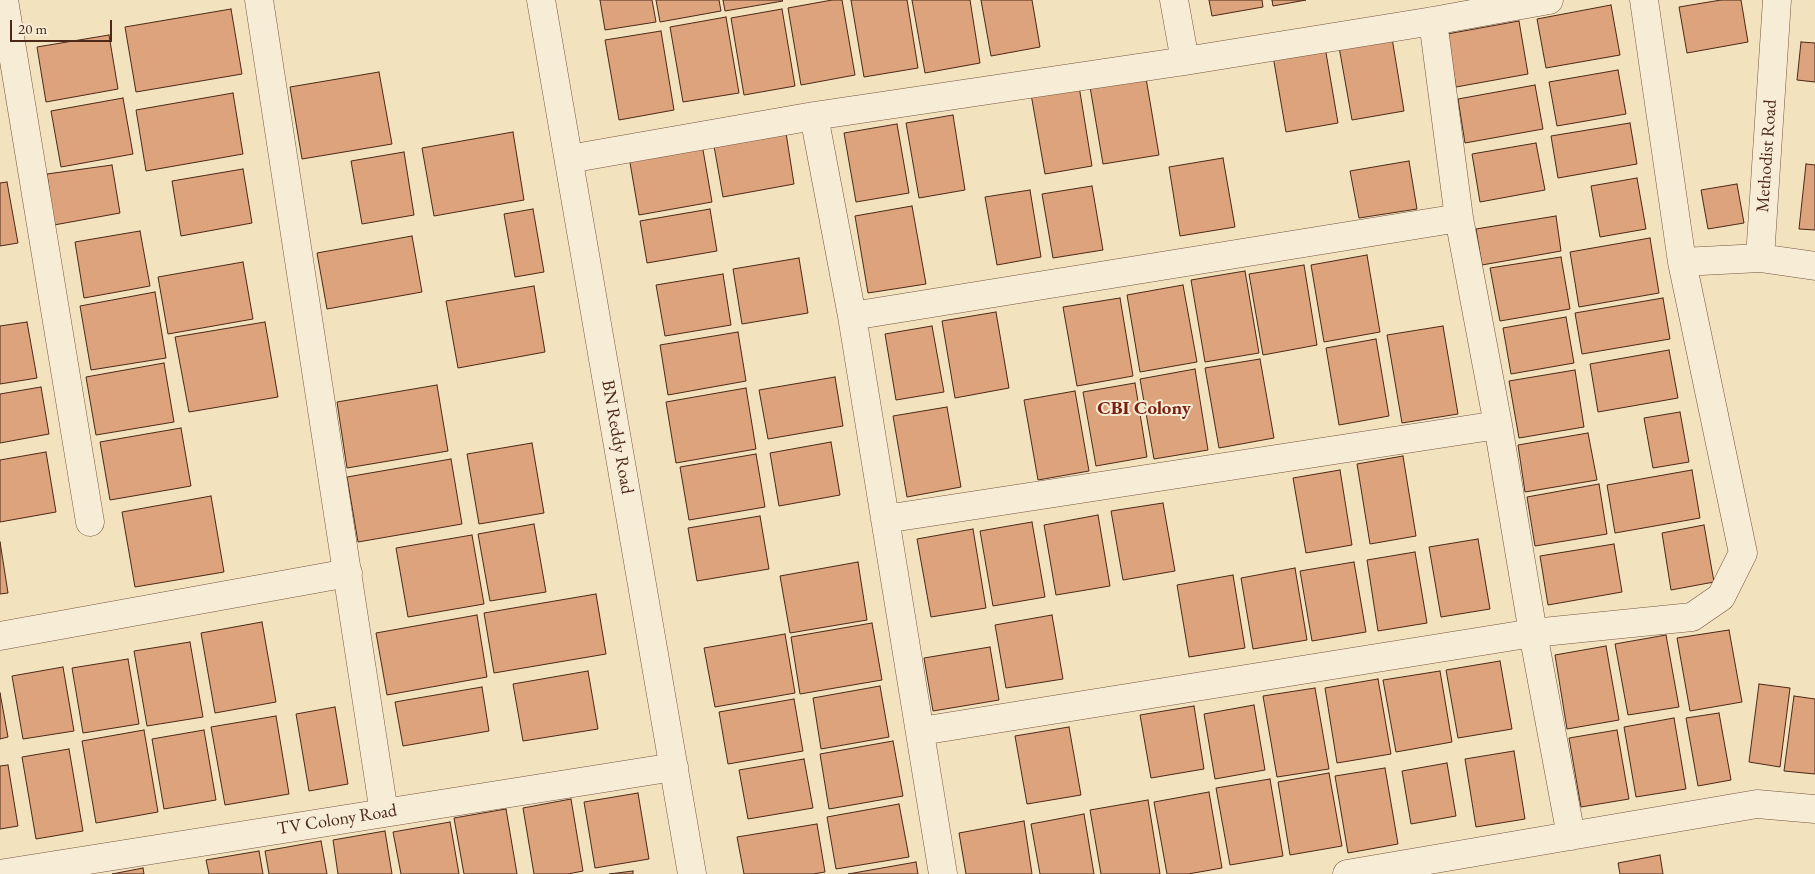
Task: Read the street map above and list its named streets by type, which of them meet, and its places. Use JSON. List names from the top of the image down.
{
  "streets": {
    "street": ["Methodist Road", "BN Reddy Road", "TV Colony Road"]
  },
  "crossings": [
    ["BN Reddy Road", "TV Colony Road"]
  ],
  "districts": ["CBI Colony"],
  "scale_bar": "20 m"
}
